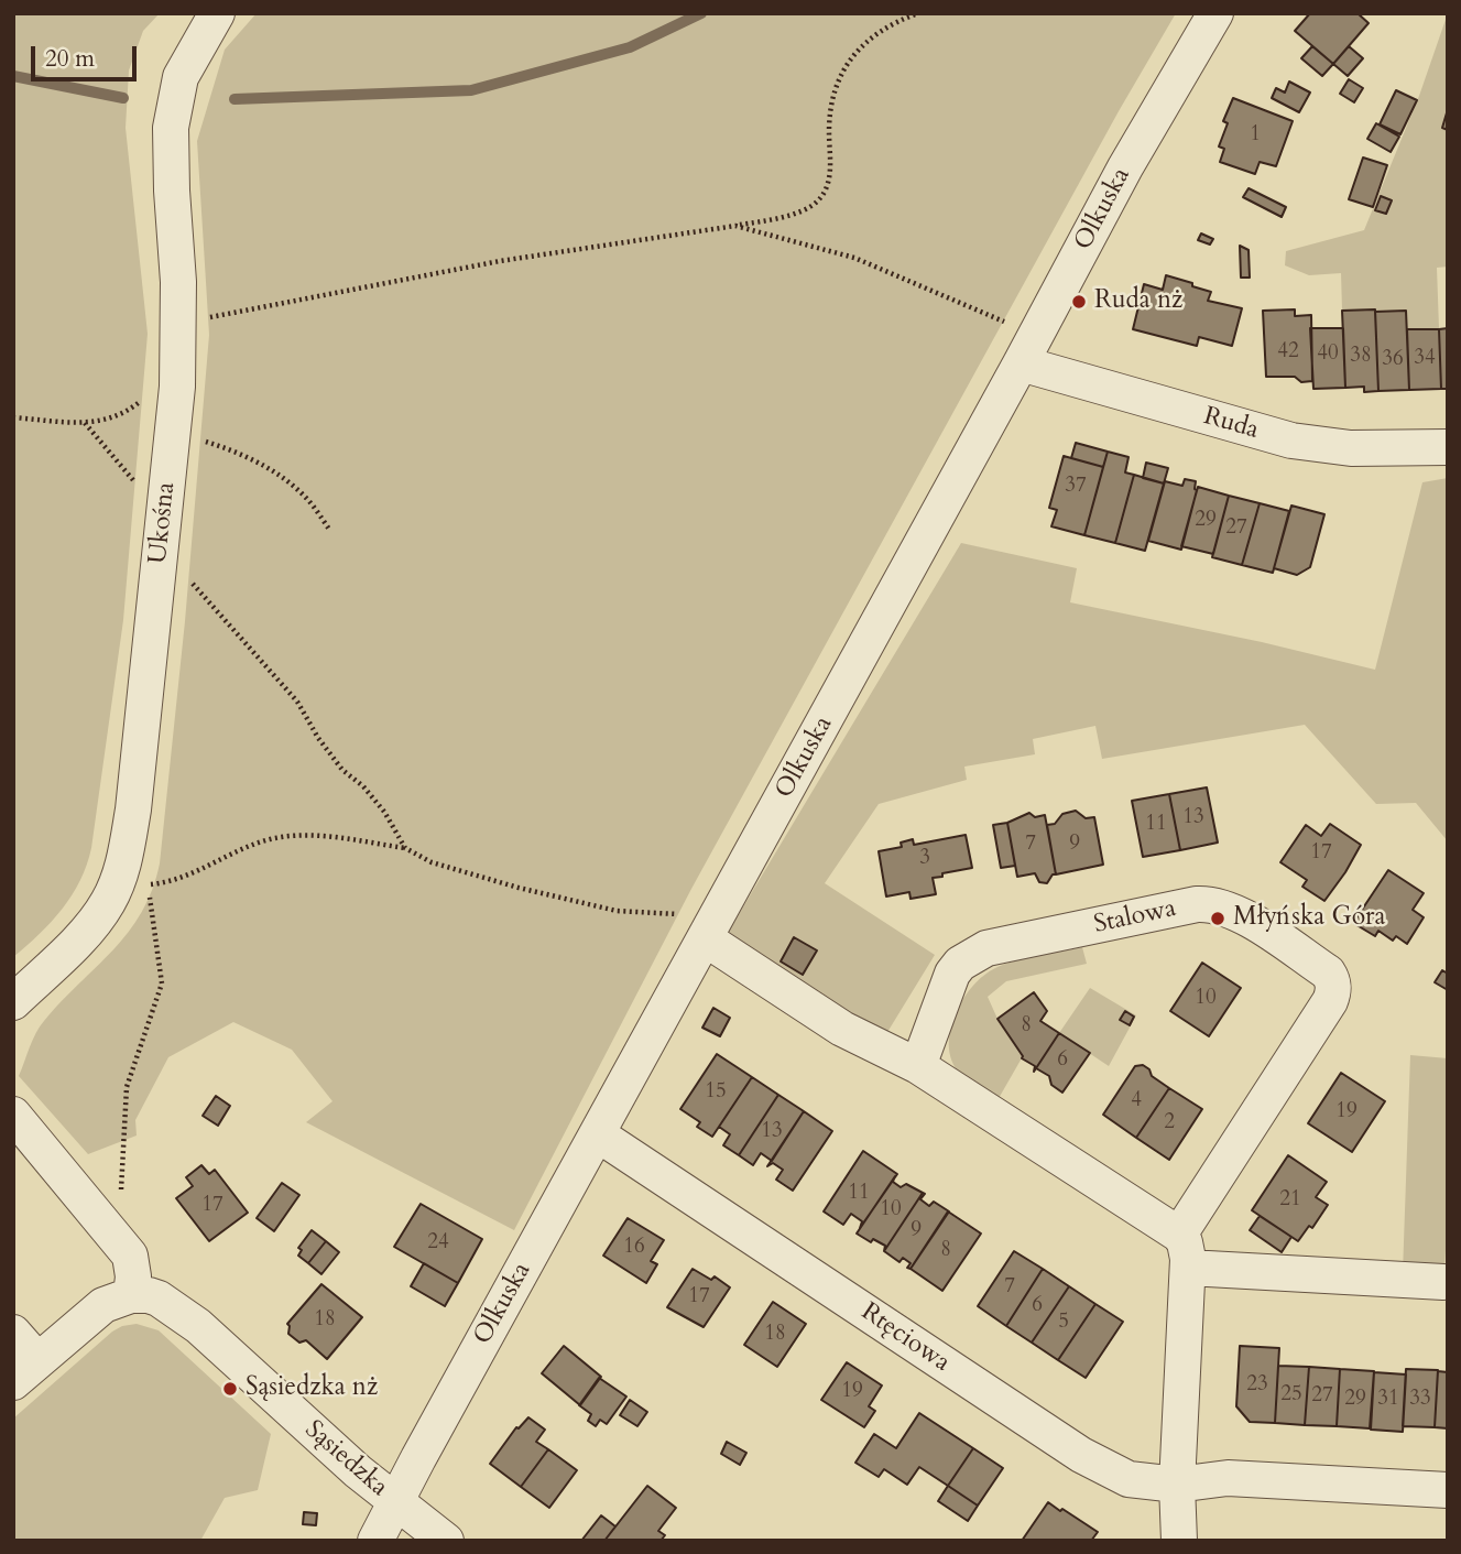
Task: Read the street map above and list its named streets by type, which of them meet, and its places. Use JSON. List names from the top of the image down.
{
  "streets": {
    "street": [
      "Olkuska",
      "Ruda",
      "Ukośna",
      "Stalowa",
      "Rtęciowa",
      "Sąsiedzka"
    ]
  },
  "crossings": [
    ["Olkuska", "Ruda"],
    ["Olkuska", "Rtęciowa"],
    ["Olkuska", "Sąsiedzka"]
  ],
  "places": ["Ruda nż", "Młyńska Góra", "Sąsiedzka nż"],
  "house_numbers": [
    "1",
    "42",
    "40",
    "38",
    "34",
    "36",
    "37",
    "29",
    "27",
    "13",
    "11",
    "7",
    "9",
    "17",
    "3",
    "10",
    "8",
    "6",
    "15",
    "4",
    "19",
    "2",
    "13",
    "11",
    "21",
    "17",
    "10",
    "9",
    "24",
    "16",
    "8",
    "7",
    "17",
    "6",
    "18",
    "5",
    "18",
    "23",
    "19",
    "25",
    "27",
    "29",
    "31",
    "33"
  ],
  "scale_bar": "20 m"
}
